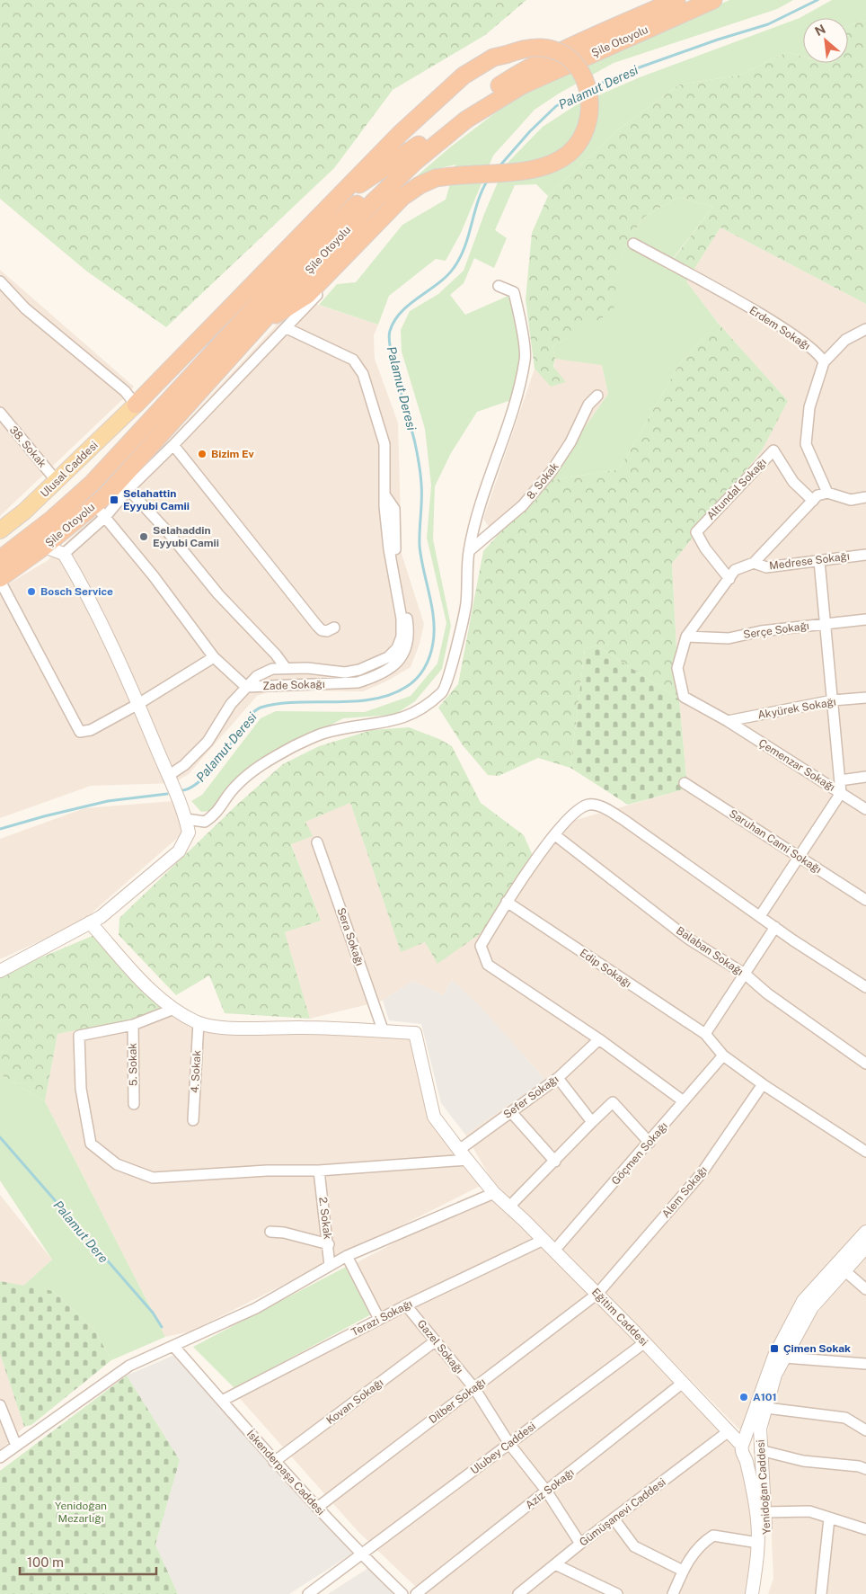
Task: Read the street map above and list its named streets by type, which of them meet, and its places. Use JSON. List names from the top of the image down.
{
  "streets": {
    "highway": ["Şile Otoyolu"],
    "main road": ["Ulusal Caddesi"],
    "street": [
      "Erdem Sokağı",
      "38. Sokak",
      "8. Sokak",
      "Altundal Sokağı",
      "Medrese Sokağı",
      "Serçe Sokağı",
      "Zade Sokağı",
      "Akyürek Sokağı",
      "Çemenzar Sokağı",
      "Saruhan Cami Sokağı",
      "Sera Sokağı",
      "Balaban Sokağı",
      "Edip Sokağı",
      "5. Sokak",
      "4. Sokak",
      "Sefer Sokağı",
      "Göçmen Sokağı",
      "Alem Sokağı",
      "2. Sokak",
      "Eğitim Caddesi",
      "Terazi Sokağı",
      "Gazel Sokağı",
      "Dilber Sokağı",
      "Kovan Sokağı",
      "Ulubey Caddesi",
      "İskenderpaşa Caddesi",
      "Yenidoğan Caddesi",
      "Aziz Sokağı",
      "Gümüşanevi Caddesi"
    ]
  },
  "crossings": [
    ["Şile Otoyolu", "Zade Sokağı"],
    ["38. Sokak", "Ulusal Caddesi"],
    ["Akyürek Sokağı", "Çemenzar Sokağı"],
    ["Sera Sokağı", "Eğitim Caddesi"],
    ["Edip Sokağı", "Göçmen Sokağı"],
    ["Edip Sokağı", "Alem Sokağı"],
    ["Sefer Sokağı", "Eğitim Caddesi"],
    ["Göçmen Sokağı", "Eğitim Caddesi"],
    ["Alem Sokağı", "Eğitim Caddesi"],
    ["Alem Sokağı", "Dilber Sokağı"],
    ["Eğitim Caddesi", "Terazi Sokağı"],
    ["Eğitim Caddesi", "Dilber Sokağı"],
    ["Eğitim Caddesi", "Ulubey Caddesi"],
    ["Eğitim Caddesi", "Yenidoğan Caddesi"],
    ["Eğitim Caddesi", "Aziz Sokağı"],
    ["Eğitim Caddesi", "Gümüşanevi Caddesi"],
    ["Terazi Sokağı", "Gazel Sokağı"],
    ["Terazi Sokağı", "İskenderpaşa Caddesi"],
    ["Gazel Sokağı", "Dilber Sokağı"],
    ["Gazel Sokağı", "Kovan Sokağı"],
    ["Gazel Sokağı", "Ulubey Caddesi"],
    ["Gazel Sokağı", "Aziz Sokağı"],
    ["Gazel Sokağı", "Gümüşanevi Caddesi"],
    ["Dilber Sokağı", "İskenderpaşa Caddesi"],
    ["Kovan Sokağı", "İskenderpaşa Caddesi"],
    ["Ulubey Caddesi", "İskenderpaşa Caddesi"]
  ],
  "water": ["Palamut Deresi", "Palamut Dere"],
  "parks": ["Yenidoğan Mezarlığı"],
  "places": {
    "other": [
      "Bizim Ev",
      "Selahaddin Eyyubi Camii",
      "Bosch Service",
      "A101"
    ],
    "transit": ["Selahattin Eyyubi Camii", "Çimen Sokak"]
  },
  "scale_bar": "100 m",
  "north": "top left"
}
